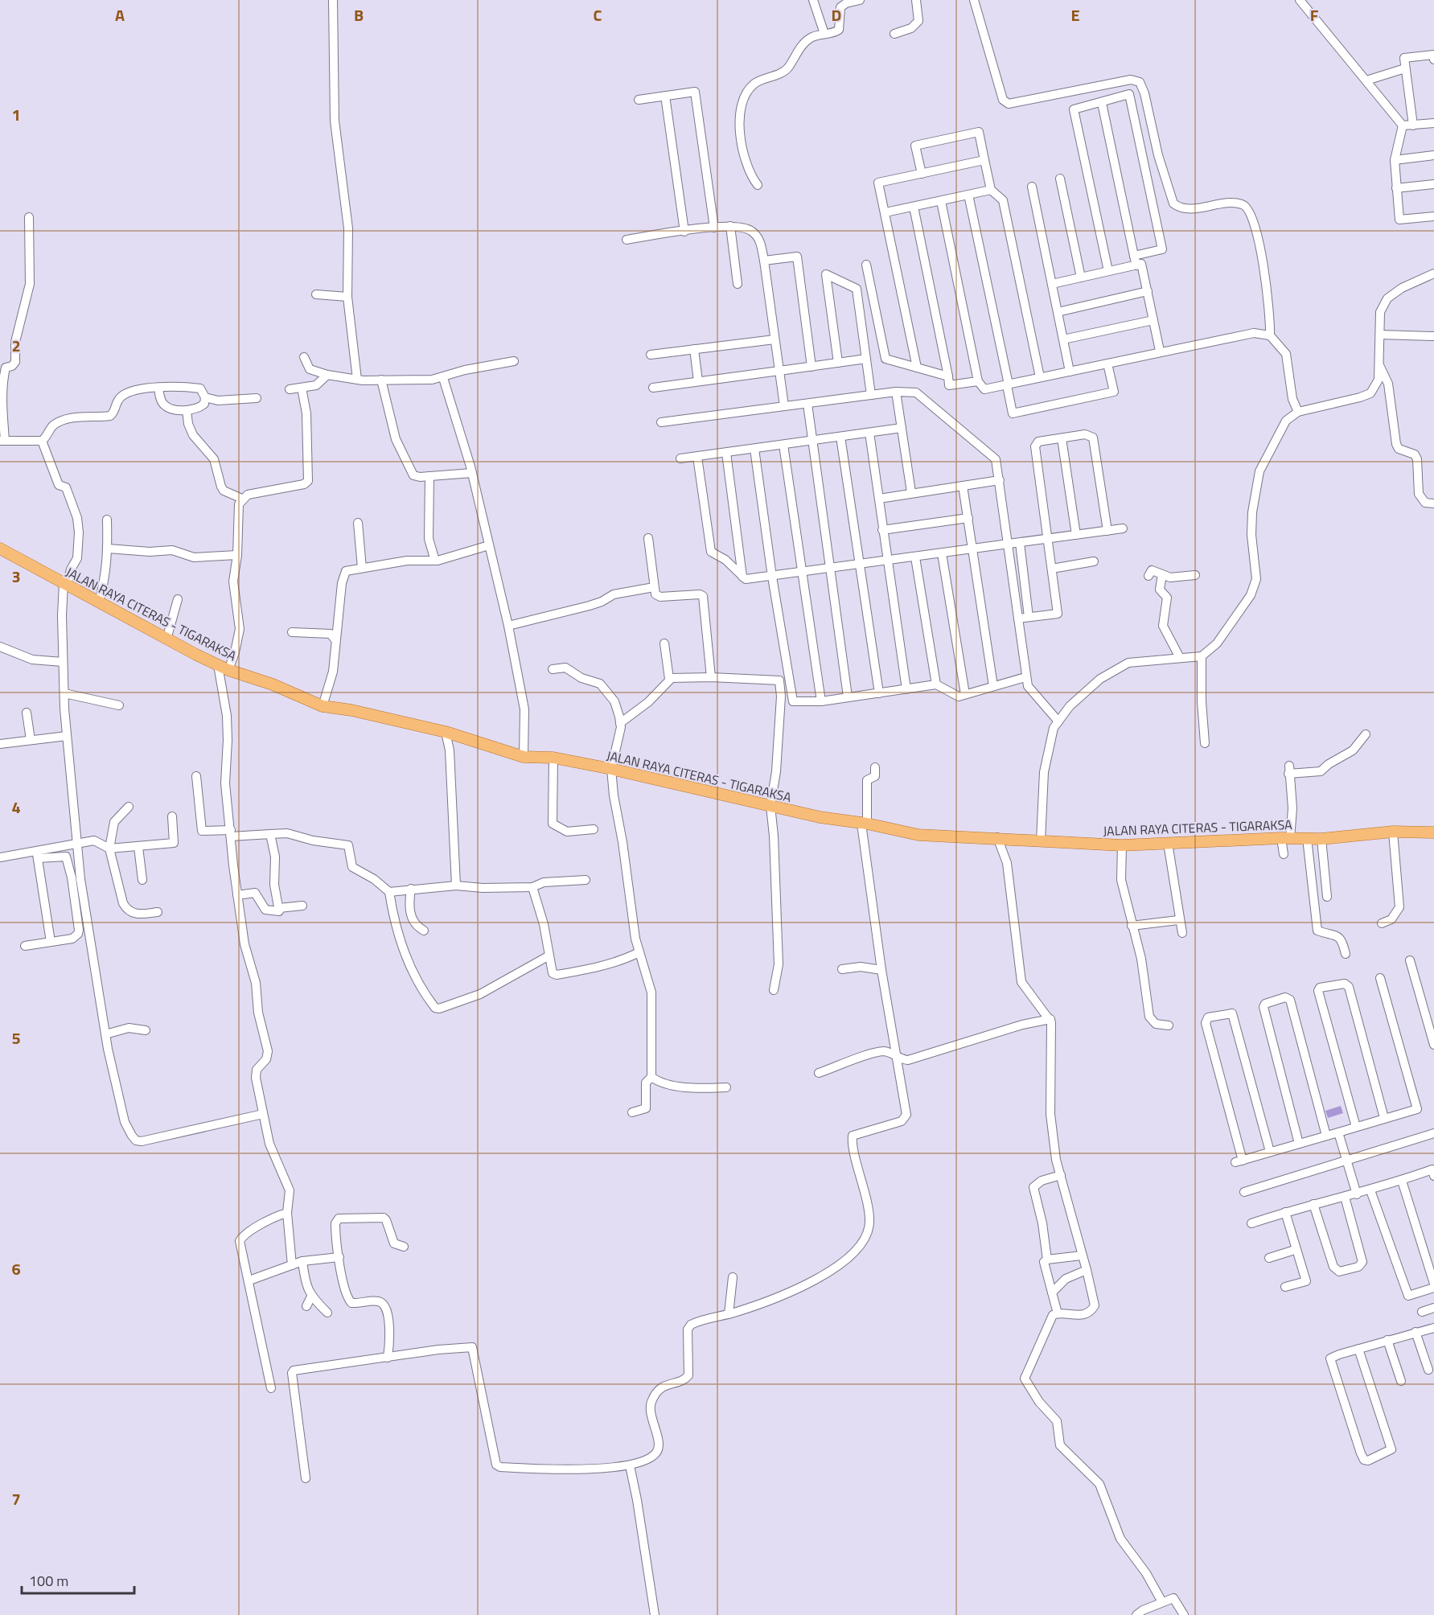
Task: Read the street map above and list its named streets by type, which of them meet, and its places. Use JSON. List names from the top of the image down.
{
  "streets": {
    "main road": ["JALAN RAYA CITERAS - TIGARAKSA"]
  },
  "scale_bar": "100 m",
  "grid": {
    "columns": [
      "A",
      "B",
      "C",
      "D",
      "E",
      "F"
    ],
    "rows": [
      "1",
      "2",
      "3",
      "4",
      "5",
      "6",
      "7"
    ]
  }
}
